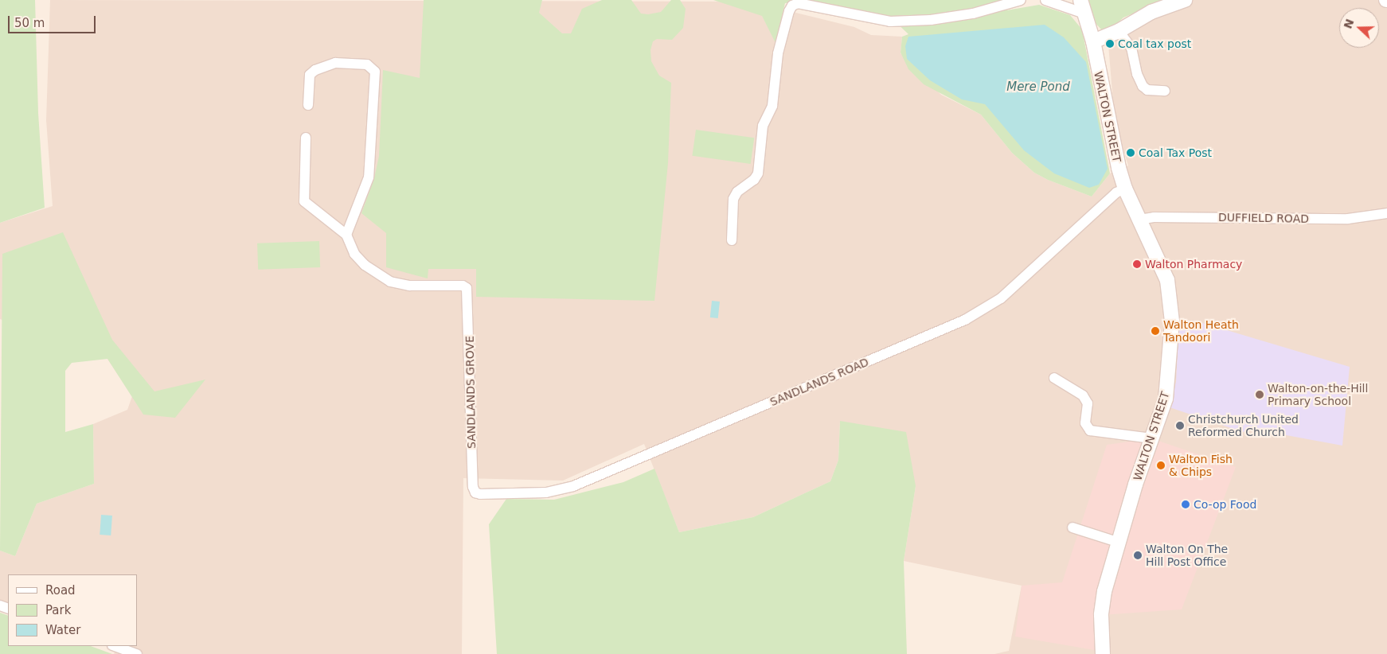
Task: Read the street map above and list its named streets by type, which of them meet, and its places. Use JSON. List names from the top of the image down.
{
  "streets": {
    "main road": ["WALTON STREET"],
    "street": ["DUFFIELD ROAD", "SANDLANDS ROAD", "SANDLANDS GROVE"]
  },
  "crossings": [
    ["WALTON STREET", "DUFFIELD ROAD"],
    ["WALTON STREET", "SANDLANDS ROAD"],
    ["SANDLANDS ROAD", "SANDLANDS GROVE"]
  ],
  "water": ["Mere Pond"],
  "places": [
    "Coal tax post",
    "Coal Tax Post",
    "Walton Pharmacy",
    "Walton Heath Tandoori",
    "Walton-on-the-Hill Primary School",
    "Christchurch United Reformed Church",
    "Walton Fish & Chips",
    "Co-op Food",
    "Walton On The Hill Post Office"
  ],
  "legend": ["Road", "Park", "Water"],
  "scale_bar": "50 m",
  "north": "left"
}
